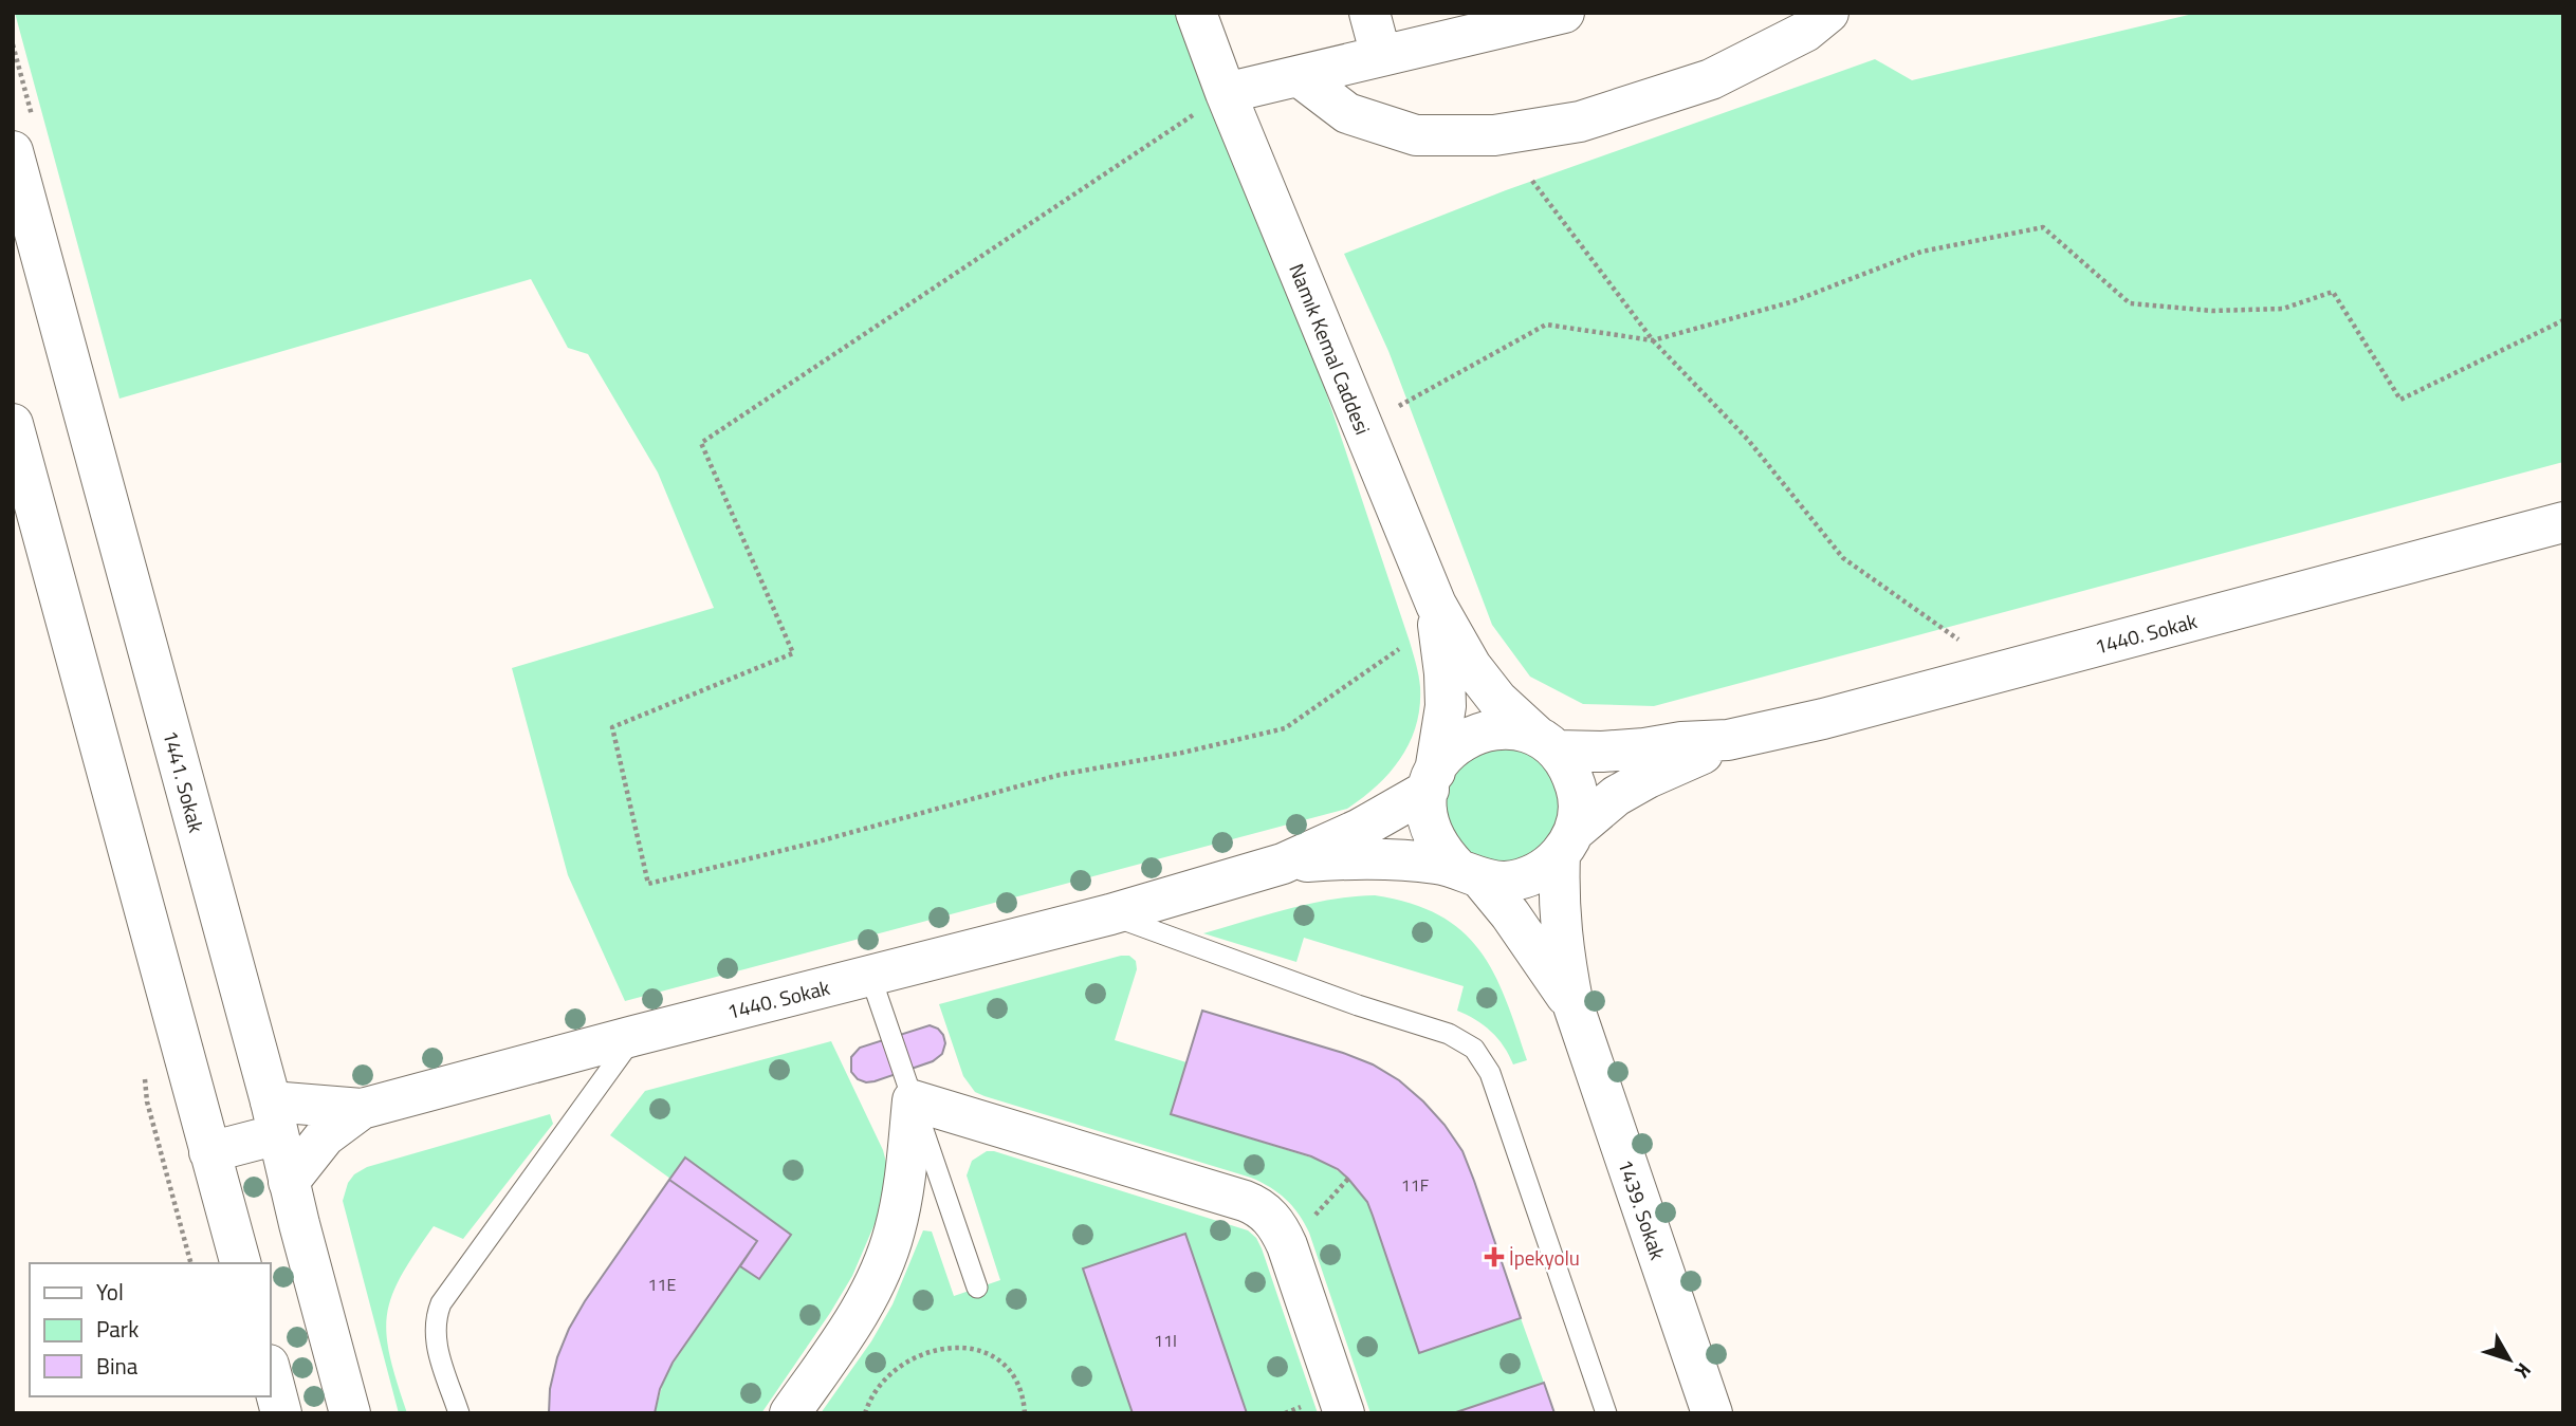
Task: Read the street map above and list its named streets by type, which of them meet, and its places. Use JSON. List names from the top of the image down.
{
  "streets": {
    "street": [
      "Namık Kemal Caddesi",
      "1440. Sokak",
      "1441. Sokak",
      "1439. Sokak"
    ]
  },
  "crossings": [
    ["1440. Sokak", "1441. Sokak"]
  ],
  "places": {
    "health": ["İpekyolu"]
  },
  "house_numbers": ["11F", "11E", "11I"],
  "legend": ["Yol", "Park", "Bina"],
  "north": "bottom right"
}
